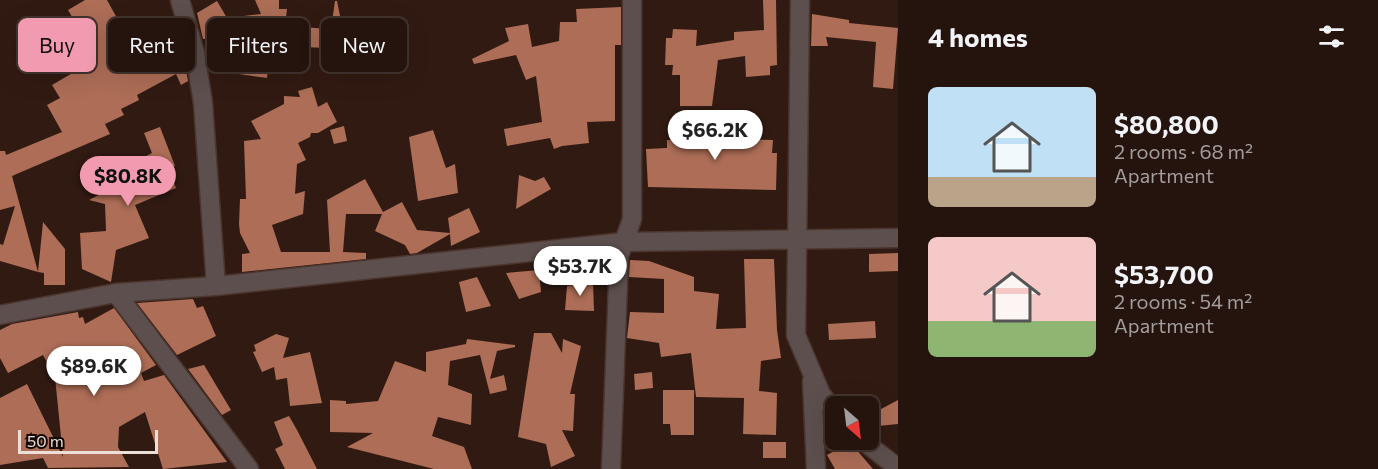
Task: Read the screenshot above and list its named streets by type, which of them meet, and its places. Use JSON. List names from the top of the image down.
{
  "scale_bar": "50 m",
  "north": "bottom right",
  "page": {
    "heading": "4 homes",
    "chip": [
      "Buy",
      "Rent",
      "Filters",
      "New"
    ],
    "list": [
      {
        "name": "$80,800",
        "note": "2 rooms · 68 m² · Apartment"
      },
      {
        "name": "$53,700",
        "note": "2 rooms · 54 m² · Apartment"
      }
    ],
    "price": [
      "$66.2K",
      "$80.8K",
      "$53.7K",
      "$89.6K"
    ],
    "scale": "50 m"
  }
}
